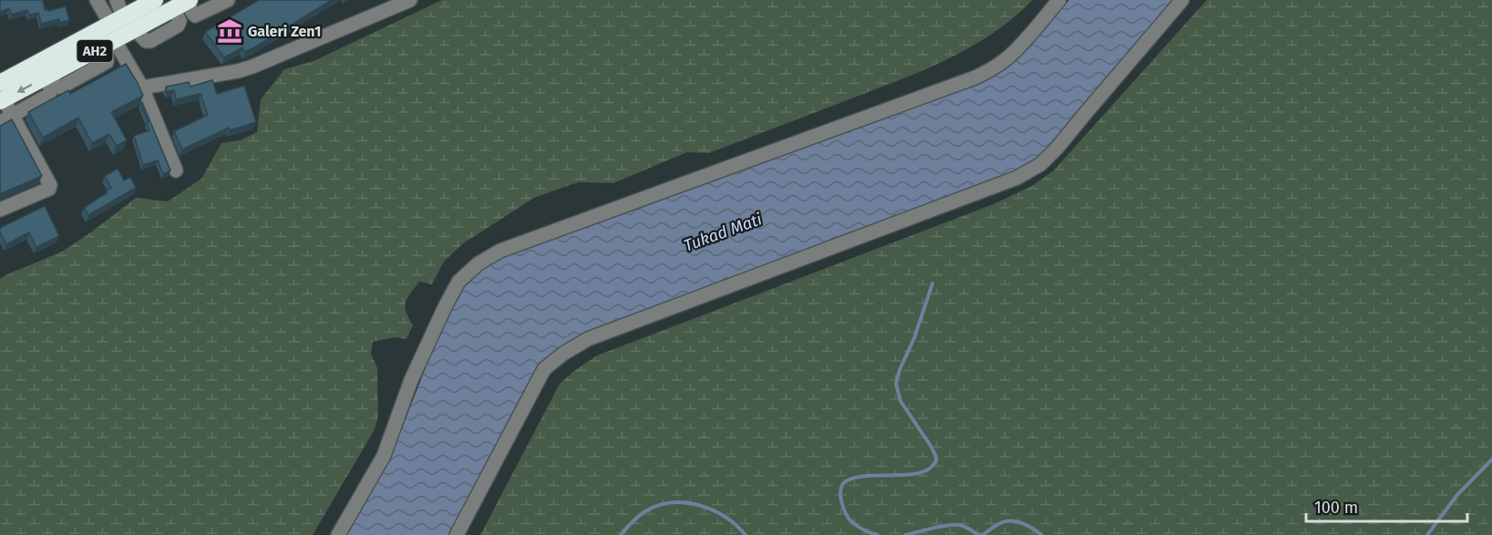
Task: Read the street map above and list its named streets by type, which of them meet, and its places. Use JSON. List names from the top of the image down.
{
  "streets": {
    "highway": ["AH2"]
  },
  "water": ["Tukad Mati"],
  "places": {
    "museum": ["Galeri Zen1"]
  },
  "scale_bar": "100 m"
}
